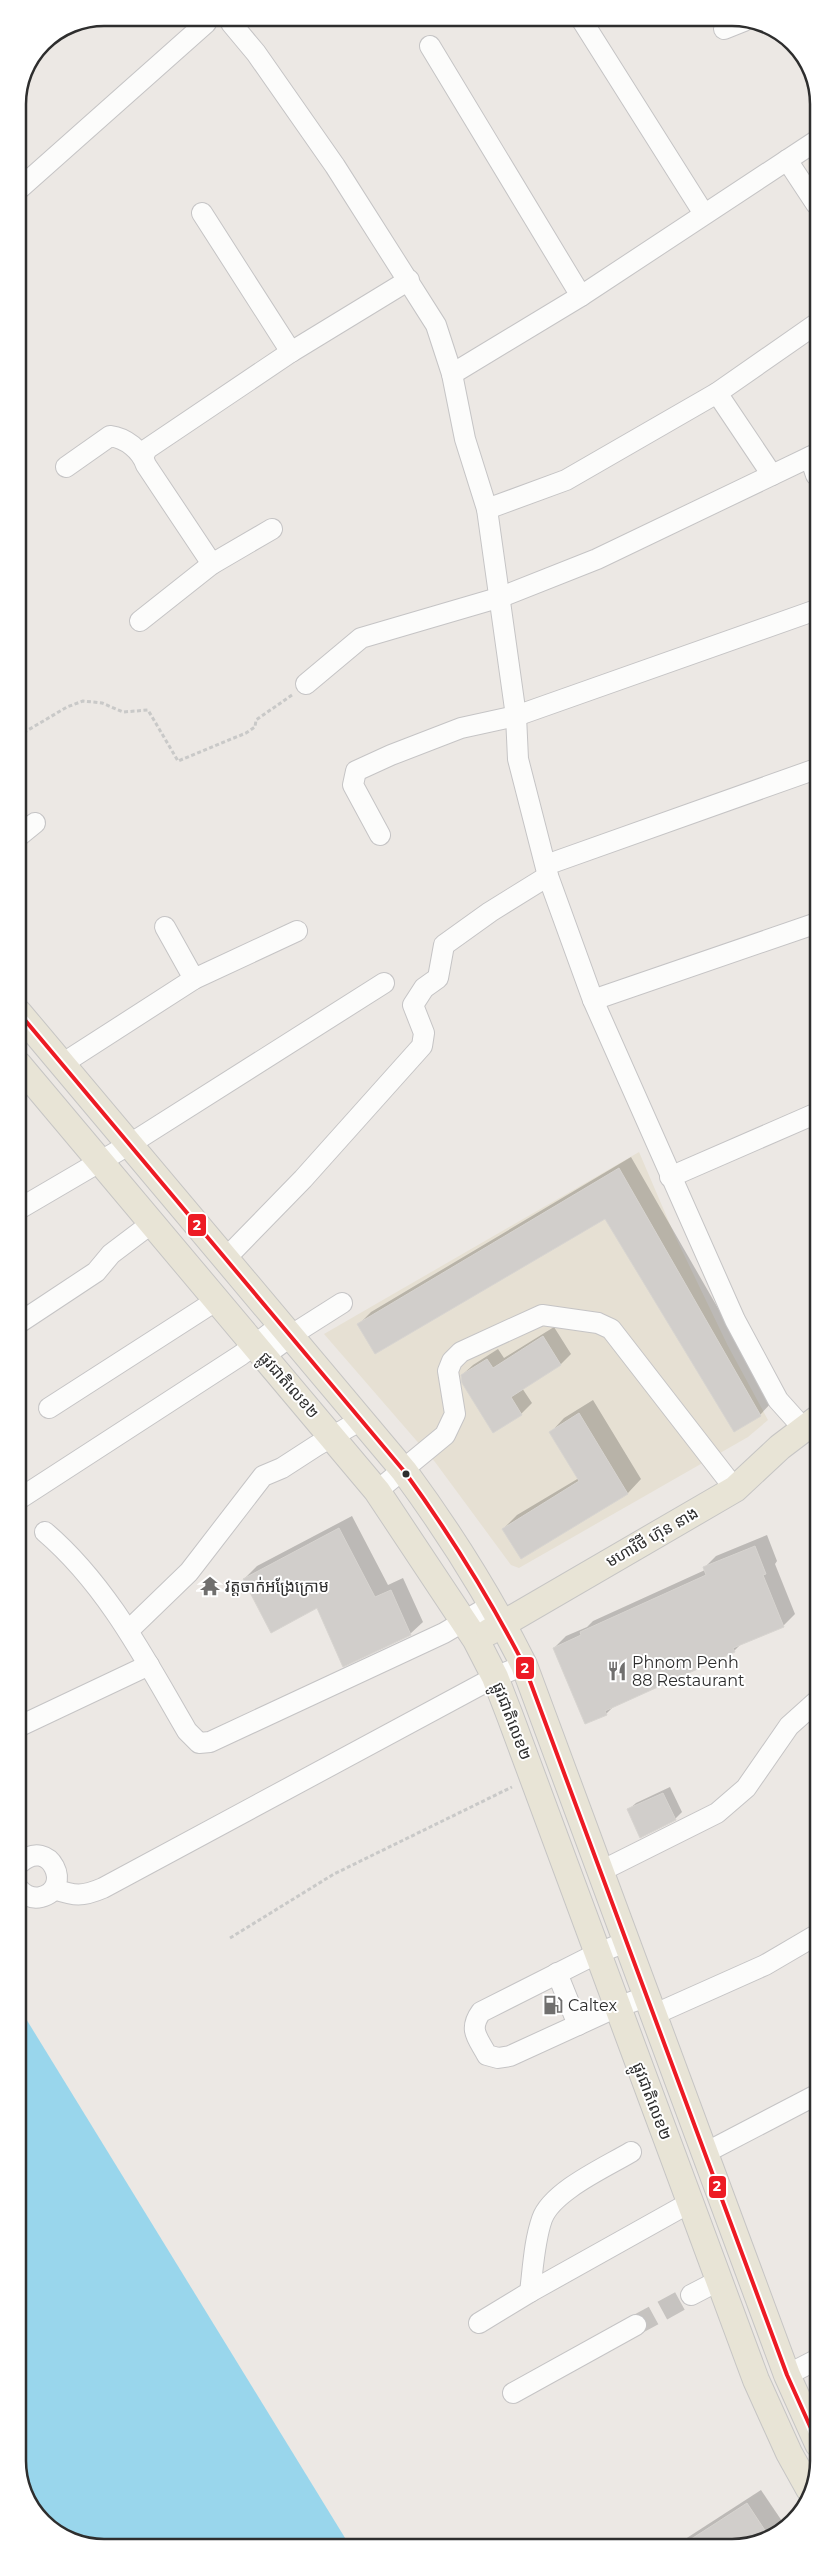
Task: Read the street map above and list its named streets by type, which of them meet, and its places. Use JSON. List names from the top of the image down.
{
  "streets": {
    "main road": ["ផ្លូវជាតិលេខ២", "មហាវិថី ហ៊ុន នាង"]
  },
  "crossings": [
    ["ផ្លូវជាតិលេខ២", "មហាវិថី ហ៊ុន នាង"]
  ],
  "places": {
    "temple": ["វត្តចាក់អង្រែក្រោម"],
    "restaurant": ["Phnom Penh 88 Restaurant"],
    "fuel station": ["Caltex"]
  },
  "lines": ["transit line 2"]
}
